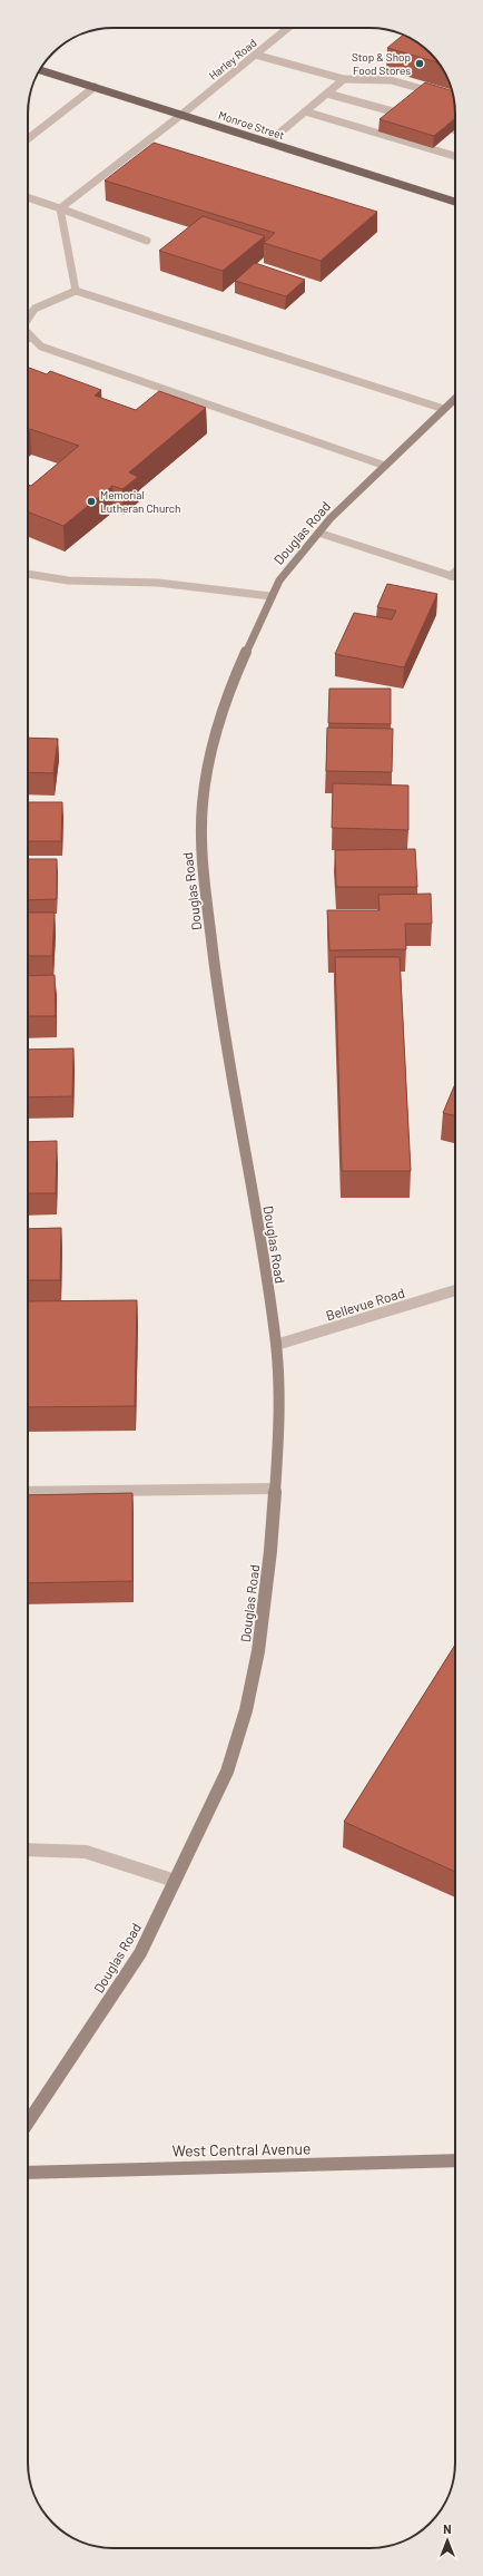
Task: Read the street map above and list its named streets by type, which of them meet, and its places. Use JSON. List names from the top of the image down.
{
  "streets": {
    "main road": ["Monroe Street"],
    "street": [
      "Harley Road",
      "Douglas Road",
      "Bellevue Road",
      "West Central Avenue"
    ]
  },
  "crossings": [
    ["Harley Road", "Monroe Street"],
    ["Douglas Road", "Bellevue Road"]
  ],
  "places": ["Stop & Shop Food Stores", "Memorial Lutheran Church"],
  "north": "top"
}
